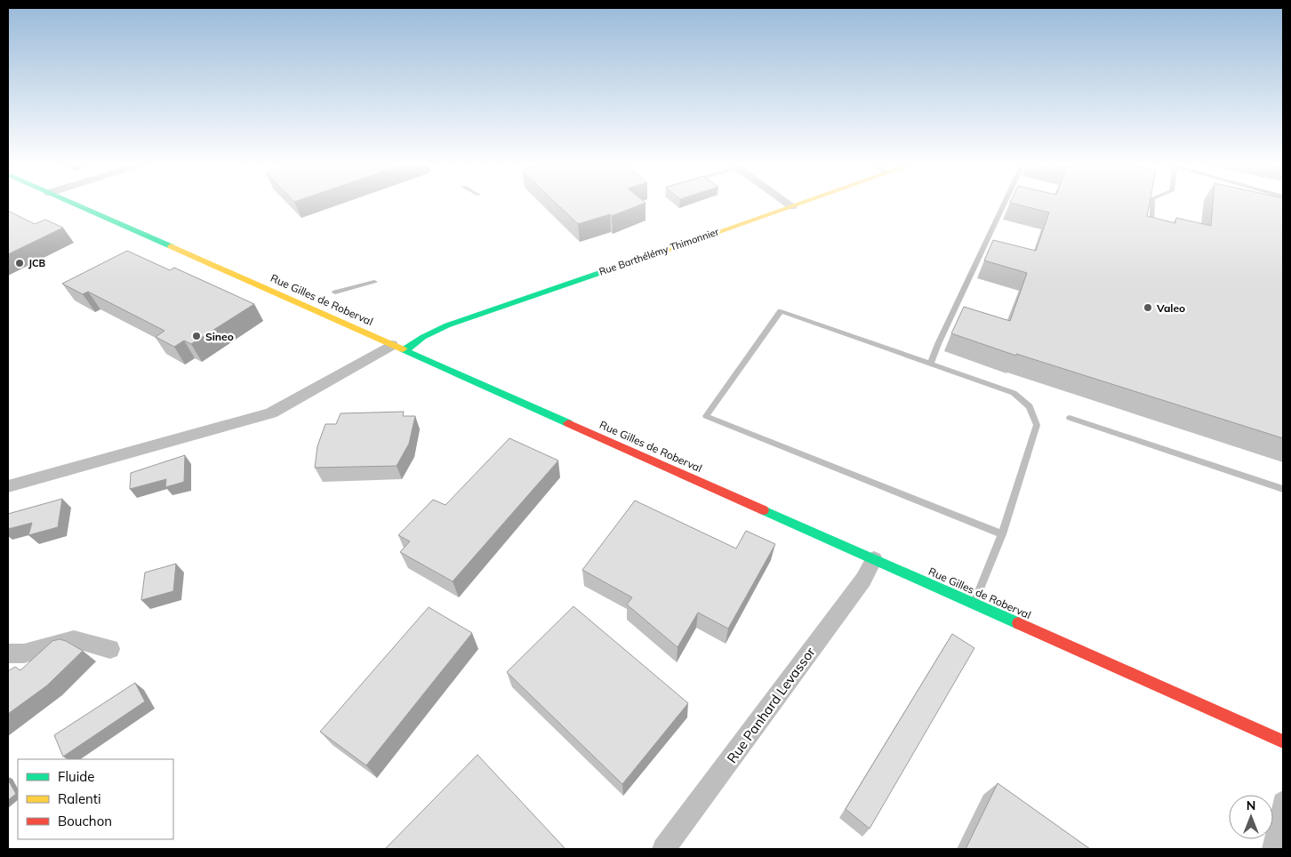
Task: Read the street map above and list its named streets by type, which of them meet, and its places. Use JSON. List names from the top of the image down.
{
  "streets": {
    "street": ["Rue Barthélémy Thimonnier", "Rue Gilles de Roberval", "Rue Panhard Levassor"]
  },
  "crossings": [
    ["Rue Barthélémy Thimonnier", "Rue Gilles de Roberval"],
    ["Rue Gilles de Roberval", "Rue Panhard Levassor"]
  ],
  "places": ["JCB", "Valeo", "Sineo"],
  "legend": ["Fluide", "Ralenti", "Bouchon"],
  "north": "top"
}
